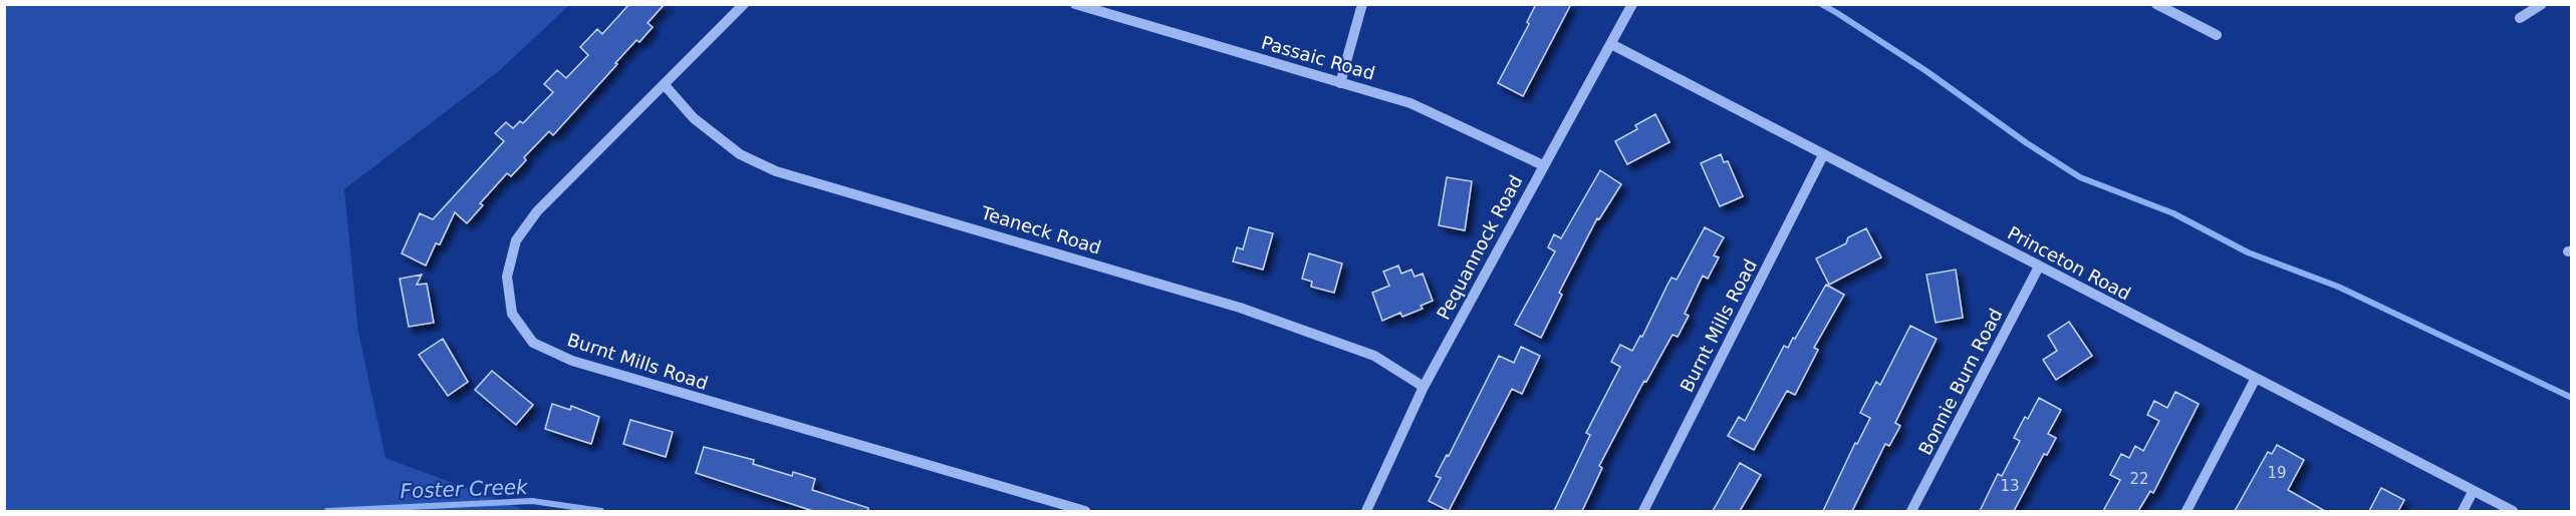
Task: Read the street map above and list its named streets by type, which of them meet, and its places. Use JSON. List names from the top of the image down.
{
  "streets": {
    "street": [
      "Passaic Road",
      "Teaneck Road",
      "Pequannock Road",
      "Princeton Road",
      "Burnt Mills Road",
      "Bonnie Burn Road"
    ]
  },
  "crossings": [
    ["Passaic Road", "Pequannock Road"],
    ["Teaneck Road", "Pequannock Road"],
    ["Teaneck Road", "Burnt Mills Road"],
    ["Pequannock Road", "Princeton Road"],
    ["Princeton Road", "Burnt Mills Road"],
    ["Princeton Road", "Bonnie Burn Road"]
  ],
  "water": ["Foster Creek"],
  "house_numbers": ["19", "22", "13"]
}
